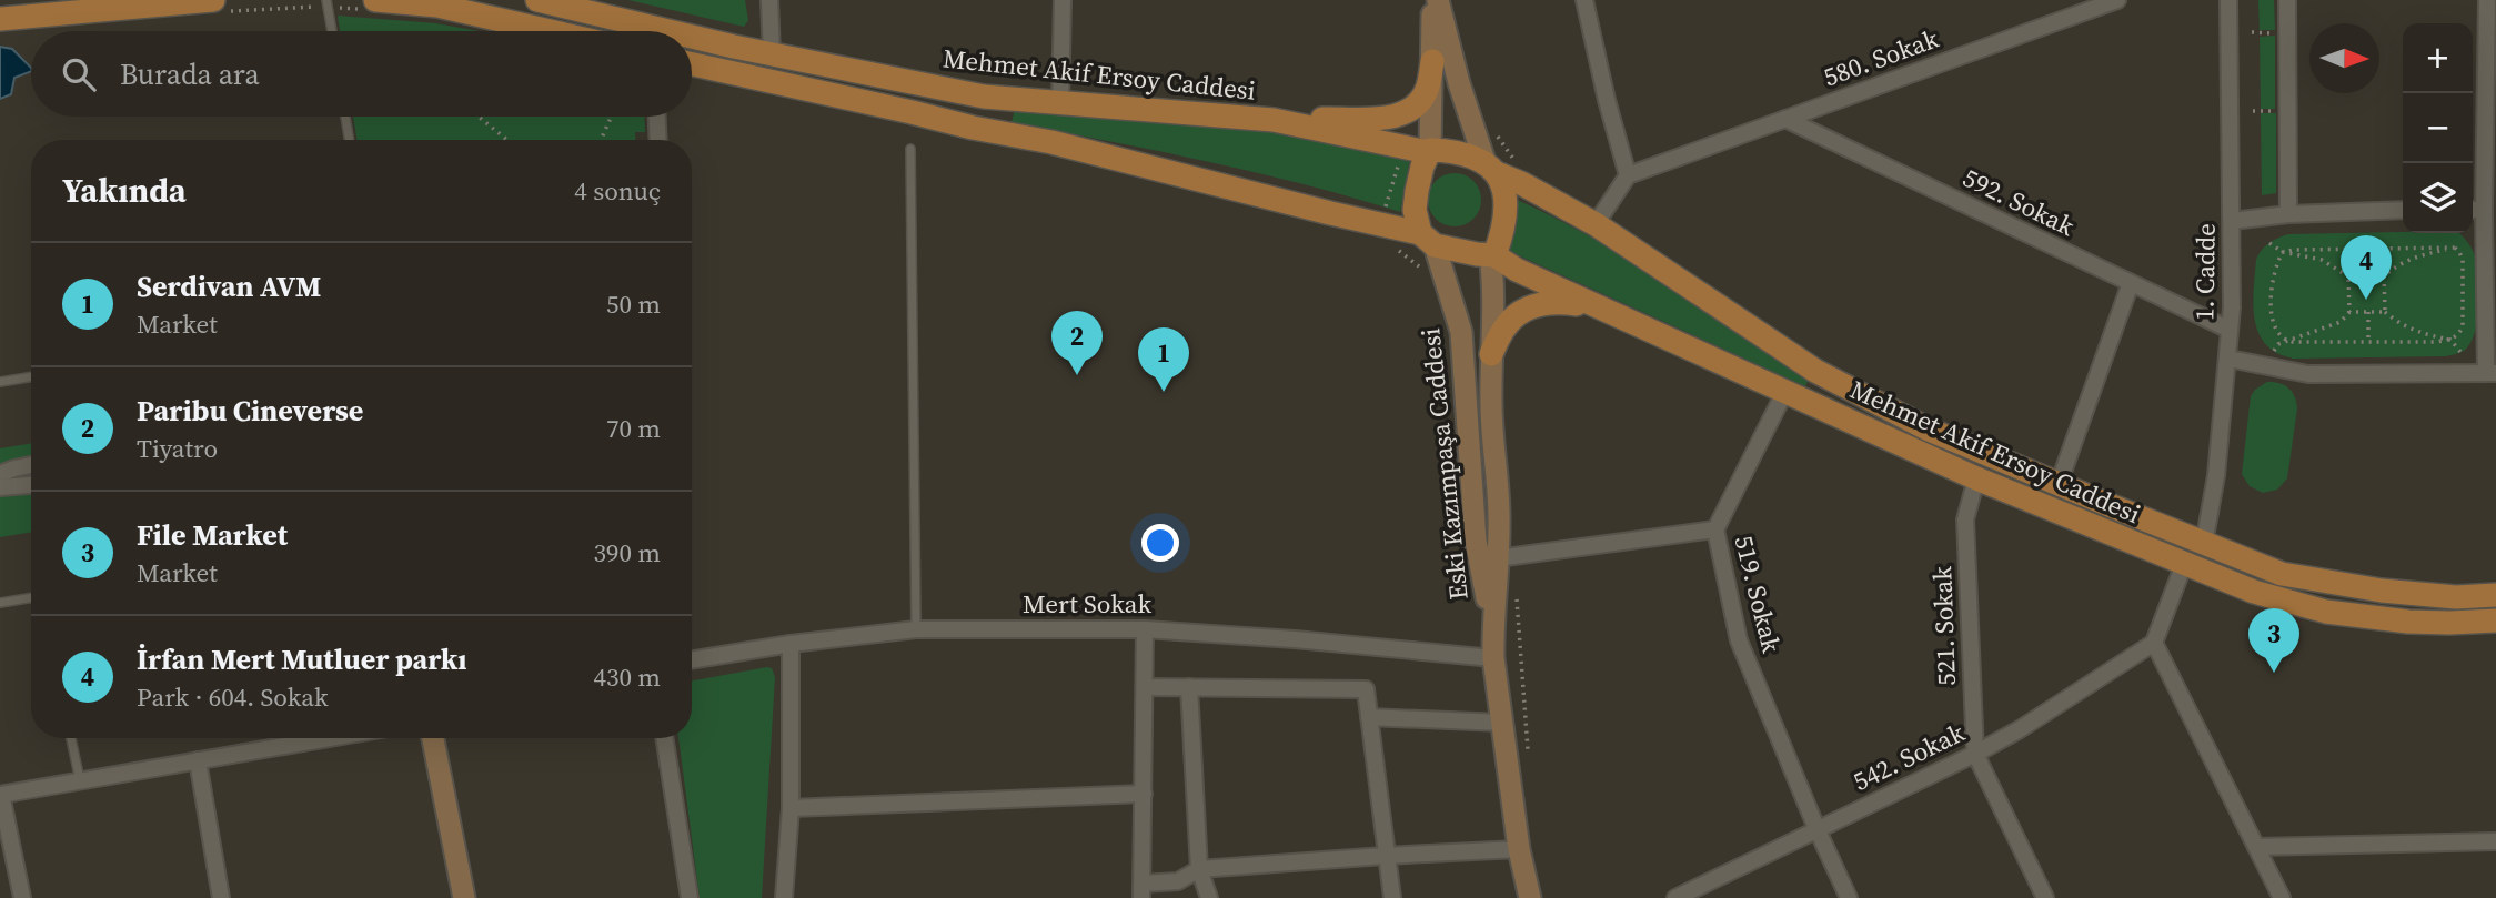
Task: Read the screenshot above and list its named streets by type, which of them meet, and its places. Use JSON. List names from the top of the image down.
{
  "streets": {
    "main road": ["Mehmet Akif Ersoy Caddesi"],
    "street": [
      "580. Sokak",
      "592. Sokak",
      "1. Cadde",
      "Eski Kazımpaşa Caddesi",
      "519. Sokak",
      "Mert Sokak",
      "521. Sokak",
      "542. Sokak"
    ]
  },
  "crossings": [
    ["580. Sokak", "592. Sokak"],
    ["Mehmet Akif Ersoy Caddesi", "1. Cadde"],
    ["Mehmet Akif Ersoy Caddesi", "Eski Kazımpaşa Caddesi"],
    ["Mehmet Akif Ersoy Caddesi", "519. Sokak"],
    ["Mehmet Akif Ersoy Caddesi", "521. Sokak"],
    ["592. Sokak", "1. Cadde"],
    ["Eski Kazımpaşa Caddesi", "Mert Sokak"],
    ["519. Sokak", "542. Sokak"],
    ["521. Sokak", "542. Sokak"]
  ],
  "north": "right",
  "page": {
    "map_buttons": ["+", "−"],
    "search": "Burada ara",
    "heading": ["Yakında", "4 sonuç"],
    "pins": [
      "4",
      "2",
      "1",
      "3"
    ],
    "list": [
      {
        "mark": "1",
        "name": "Serdivan AVM",
        "note": "Market",
        "value": "50 m"
      },
      {
        "mark": "2",
        "name": "Paribu Cineverse",
        "note": "Tiyatro",
        "value": "70 m"
      },
      {
        "mark": "3",
        "name": "File Market",
        "note": "Market",
        "value": "390 m"
      },
      {
        "mark": "4",
        "name": "İrfan Mert Mutluer parkı",
        "note": "Park · 604. Sokak",
        "value": "430 m"
      }
    ]
  }
}
